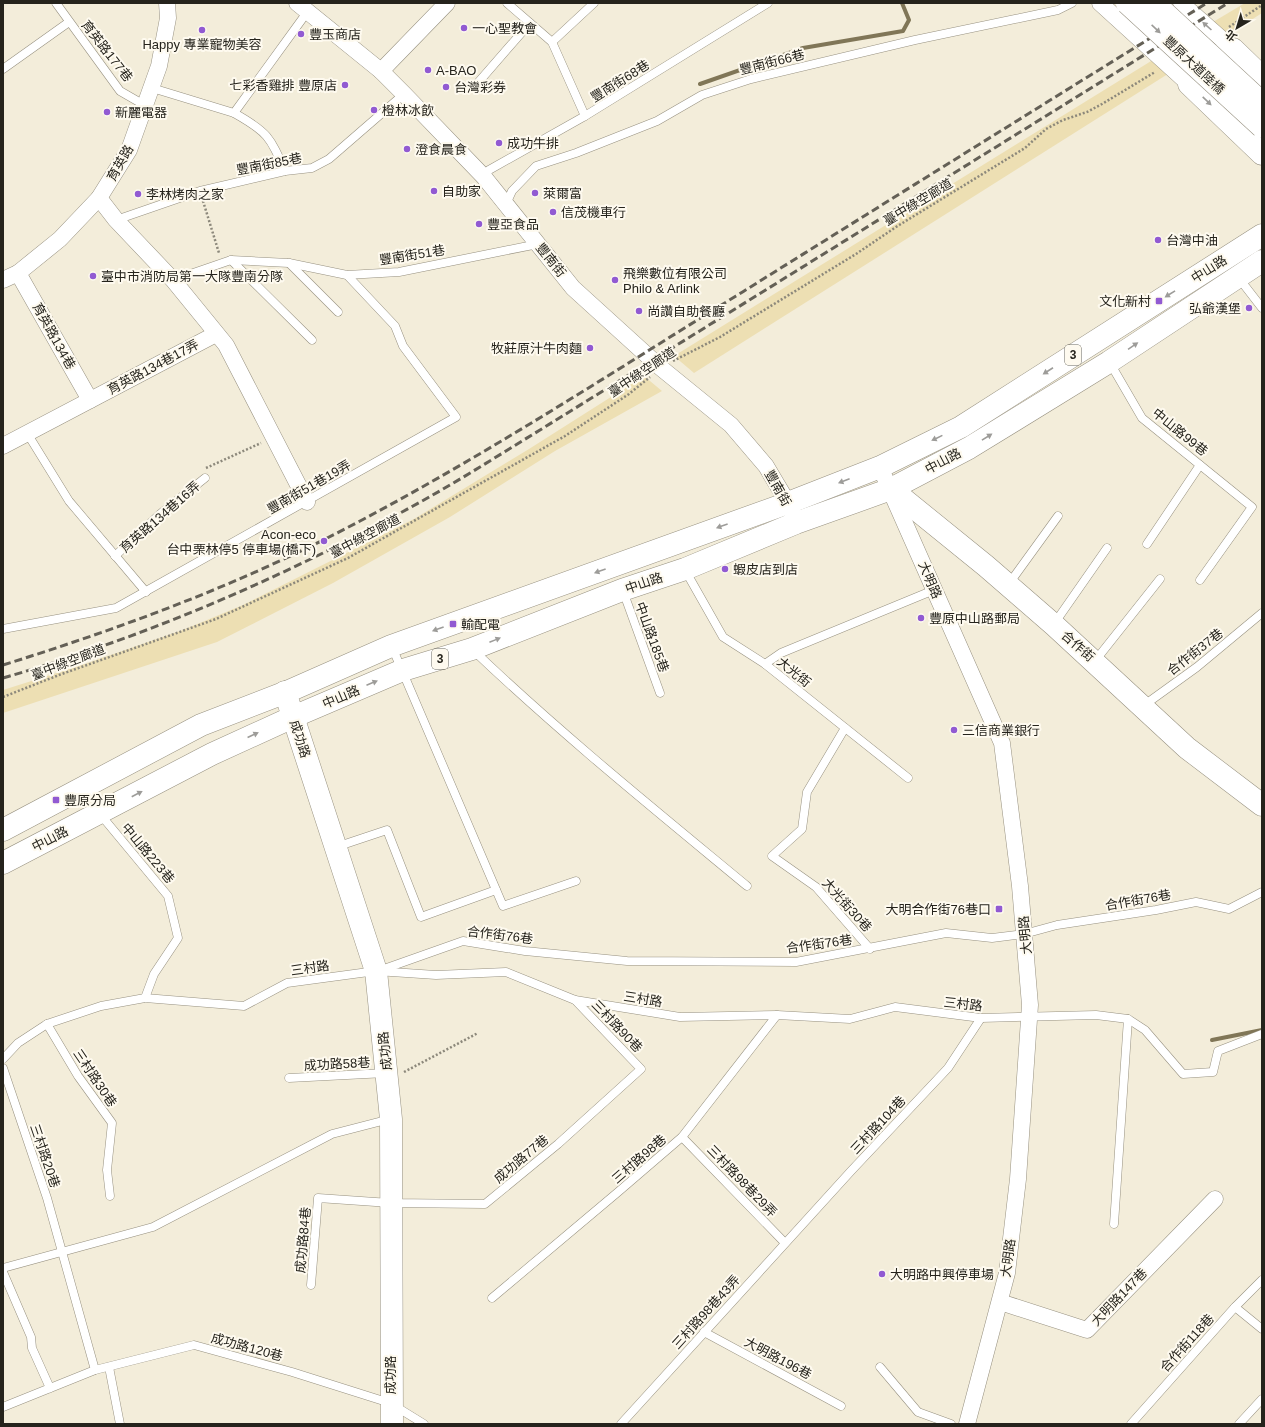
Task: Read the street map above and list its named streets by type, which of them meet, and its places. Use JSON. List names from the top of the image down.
{
  "streets": {
    "main road": [
      "豐原大道陸橋",
      "中山路",
      "3",
      "合作街",
      "成功路"
    ],
    "street": [
      "育英路",
      "豐南街",
      "育英路134巷",
      "育英路134巷17弄",
      "大明路",
      "大明路147巷"
    ],
    "lane": [
      "育英路177巷",
      "豐南街66巷",
      "豐南街68巷",
      "豐南街85巷",
      "豐南街51巷",
      "中山路99巷",
      "豐南街51巷19弄",
      "育英路134巷16弄",
      "中山路185巷",
      "合作街37巷",
      "大光街",
      "中山路223巷",
      "合作街76巷",
      "大光街30巷",
      "三村路",
      "三村路90巷",
      "成功路58巷",
      "三村路30巷",
      "三村路104巷",
      "三村路20巷",
      "成功路77巷",
      "三村路98巷",
      "三村路98巷29弄",
      "成功路84巷",
      "三村路98巷43弄",
      "合作街118巷",
      "成功路120巷",
      "大明路196巷"
    ],
    "path": ["臺中綠空廊道"]
  },
  "crossings": [
    ["育英路177巷", "育英路"],
    ["豐南街66巷", "豐南街"],
    ["豐南街68巷", "豐南街"],
    ["育英路", "育英路134巷"],
    ["豐南街85巷", "豐南街"],
    ["臺中綠空廊道", "豐南街"],
    ["豐南街51巷", "豐南街"],
    ["豐南街51巷", "豐南街51巷19弄"],
    ["豐南街", "中山路"],
    ["中山路", "中山路99巷"],
    ["中山路", "大明路"],
    ["中山路", "中山路185巷"],
    ["中山路", "合作街"],
    ["中山路", "大光街"],
    ["中山路", "成功路"],
    ["中山路", "中山路223巷"],
    ["育英路134巷", "育英路134巷17弄"],
    ["豐南街51巷19弄", "育英路134巷16弄"],
    ["大明路", "合作街"],
    ["大明路", "合作街76巷"],
    ["大明路", "三村路"],
    ["大明路", "大明路147巷"],
    ["合作街", "合作街37巷"],
    ["大光街", "大光街30巷"],
    ["成功路", "合作街76巷"],
    ["成功路", "三村路"],
    ["成功路", "成功路58巷"],
    ["成功路", "成功路77巷"],
    ["成功路", "成功路84巷"],
    ["成功路", "成功路120巷"],
    ["中山路223巷", "三村路"],
    ["合作街76巷", "大光街30巷"],
    ["合作街76巷", "三村路"],
    ["三村路", "三村路90巷"],
    ["三村路", "三村路30巷"],
    ["三村路", "三村路104巷"],
    ["三村路", "三村路98巷"],
    ["三村路90巷", "成功路77巷"],
    ["三村路104巷", "三村路98巷29弄"],
    ["三村路104巷", "三村路98巷43弄"],
    ["三村路20巷", "成功路120巷"],
    ["成功路77巷", "成功路84巷"],
    ["三村路98巷", "三村路98巷29弄"],
    ["三村路98巷29弄", "三村路98巷43弄"],
    ["三村路98巷43弄", "大明路196巷"]
  ],
  "places": {
    "other": [
      "一心聖教會",
      "Happy 專業寵物美容",
      "豐玉商店",
      "A-BAO",
      "七彩香雞排 豐原店",
      "台灣彩券",
      "橙林冰飲",
      "新麗電器",
      "成功牛排",
      "澄食晨食",
      "自助家",
      "萊爾富",
      "李林烤肉之家",
      "信茂機車行",
      "豐亞食品",
      "台灣中油",
      "臺中市消防局第一大隊豐南分隊",
      "飛樂數位有限公司 Philo & Arlink",
      "弘爺漢堡",
      "尚讚自助餐廳",
      "牧莊原汁牛肉麵",
      "Acon-eco 台中栗林停5 停車場(橋下)",
      "蝦皮店到店",
      "豐原中山路郵局",
      "三信商業銀行",
      "大明路中興停車場"
    ],
    "transit": [
      "文化新村",
      "輸配電",
      "豐原分局",
      "大明合作街76巷口"
    ]
  },
  "north": "bottom left"
}
